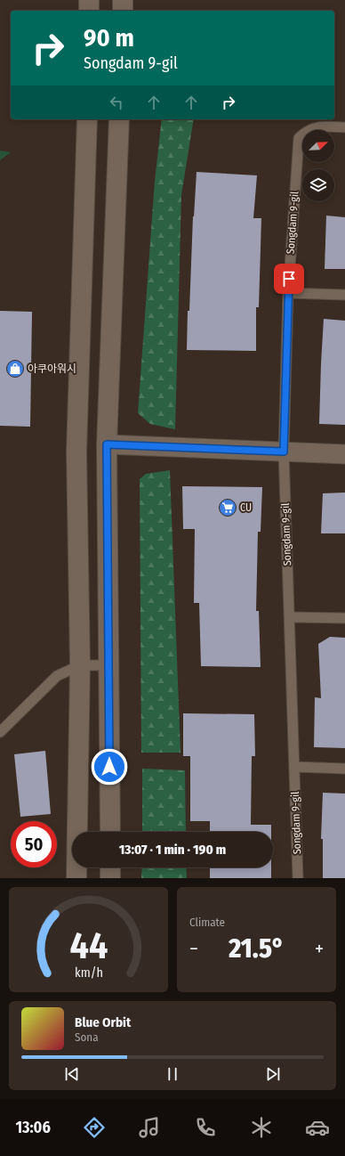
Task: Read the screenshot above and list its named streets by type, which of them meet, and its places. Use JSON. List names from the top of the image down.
{
  "streets": {
    "lane": ["Songdam 9-gil"]
  },
  "places": {
    "shop": ["아쿠아워시"],
    "supermarket": ["CU"]
  },
  "north": "top right",
  "page": {
    "turn": ["90 m", "Songdam 9-gil"],
    "limit": "50",
    "trip": "13:07 · 1 min · 190 m",
    "tile": "Climate",
    "heat": ["−", "21.5°", "+"],
    "song": ["Blue Orbit", "Sona"],
    "tabs": "13:06",
    "gauge": ["44", "km/h"]
  }
}
